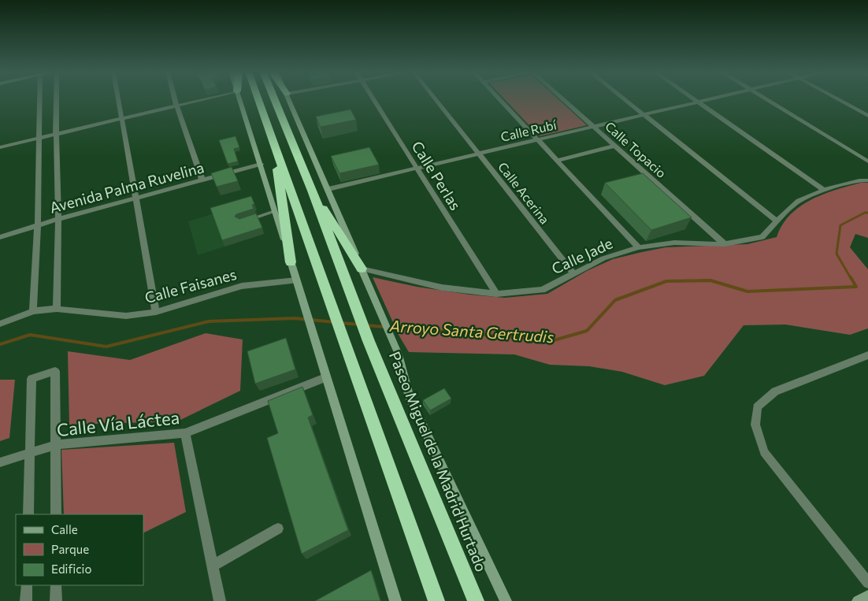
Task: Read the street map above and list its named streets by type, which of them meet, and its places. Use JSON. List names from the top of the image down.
{
  "streets": {
    "highway": ["Paseo Miguel de la Madrid Hurtado"],
    "street": [
      "Calle Rubí",
      "Calle Topacio",
      "Calle Perlas",
      "Avenida Palma Ruvelina",
      "Calle Acerina",
      "Calle Jade",
      "Calle Faisanes",
      "Calle Vía Láctea"
    ]
  },
  "crossings": [
    ["Calle Rubí", "Calle Topacio"],
    ["Calle Rubí", "Calle Perlas"],
    ["Calle Rubí", "Calle Acerina"],
    ["Calle Topacio", "Calle Jade"],
    ["Calle Perlas", "Calle Jade"],
    ["Calle Acerina", "Calle Jade"]
  ],
  "water": ["Arroyo Santa Gertrudis"],
  "legend": ["Calle", "Parque", "Edificio"]
}
